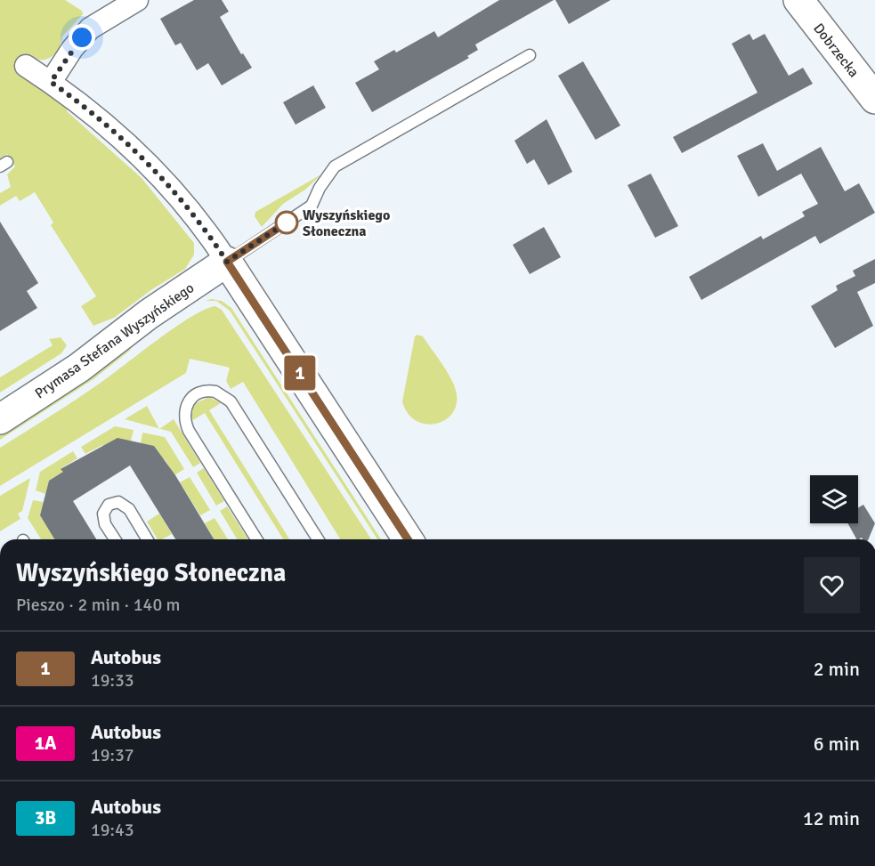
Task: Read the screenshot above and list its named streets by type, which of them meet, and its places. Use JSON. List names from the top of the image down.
{
  "streets": {
    "street": ["Dobrzecka", "Prymasa Stefana Wyszyńskiego"]
  },
  "places": ["Wyszyńskiego Słoneczna"],
  "lines": ["bus line 1"],
  "page": {
    "on_map": "1",
    "heading": ["Wyszyńskiego Słoneczna", "Pieszo · 2 min · 140 m"],
    "list": [
      {
        "mark": "1",
        "name": "Autobus",
        "note": "19:33",
        "value": "2 min"
      },
      {
        "mark": "1A",
        "name": "Autobus",
        "note": "19:37",
        "value": "6 min"
      },
      {
        "mark": "3B",
        "name": "Autobus",
        "note": "19:43",
        "value": "12 min"
      }
    ]
  }
}
